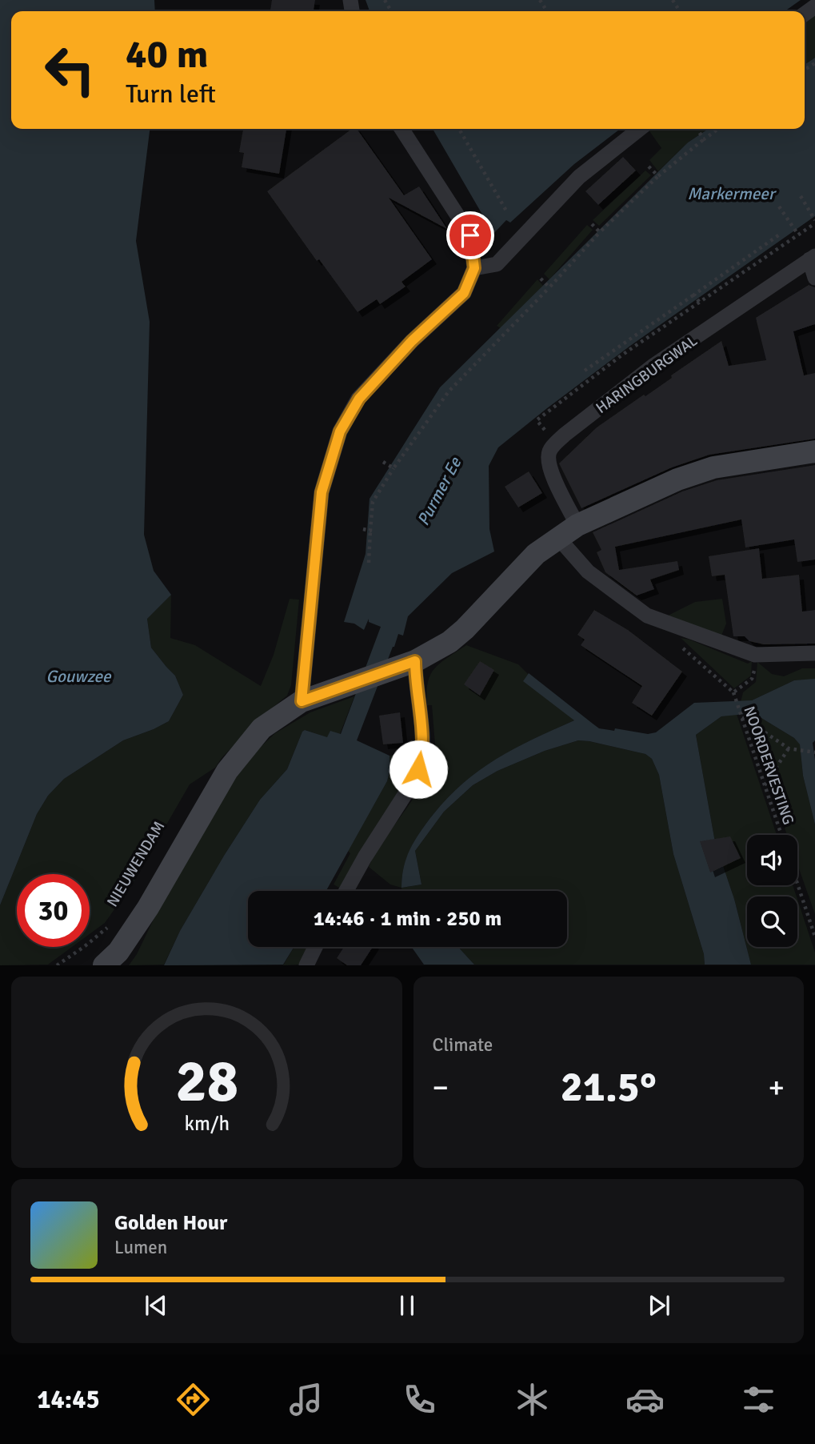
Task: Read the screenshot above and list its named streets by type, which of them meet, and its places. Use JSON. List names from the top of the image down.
{
  "streets": {
    "street": ["HARINGBURGWAL"],
    "path": ["NOORDERVESTING", "NIEUWENDAM"]
  },
  "water": ["Markermeer", "Purmer Ee", "Gouwzee"],
  "page": {
    "turn": ["40 m", "Turn left"],
    "limit": "30",
    "trip": "14:46 · 1 min · 250 m",
    "tile": "Climate",
    "heat": ["−", "21.5°", "+"],
    "song": ["Golden Hour", "Lumen"],
    "tabs": "14:45",
    "gauge": ["28", "km/h"]
  }
}
